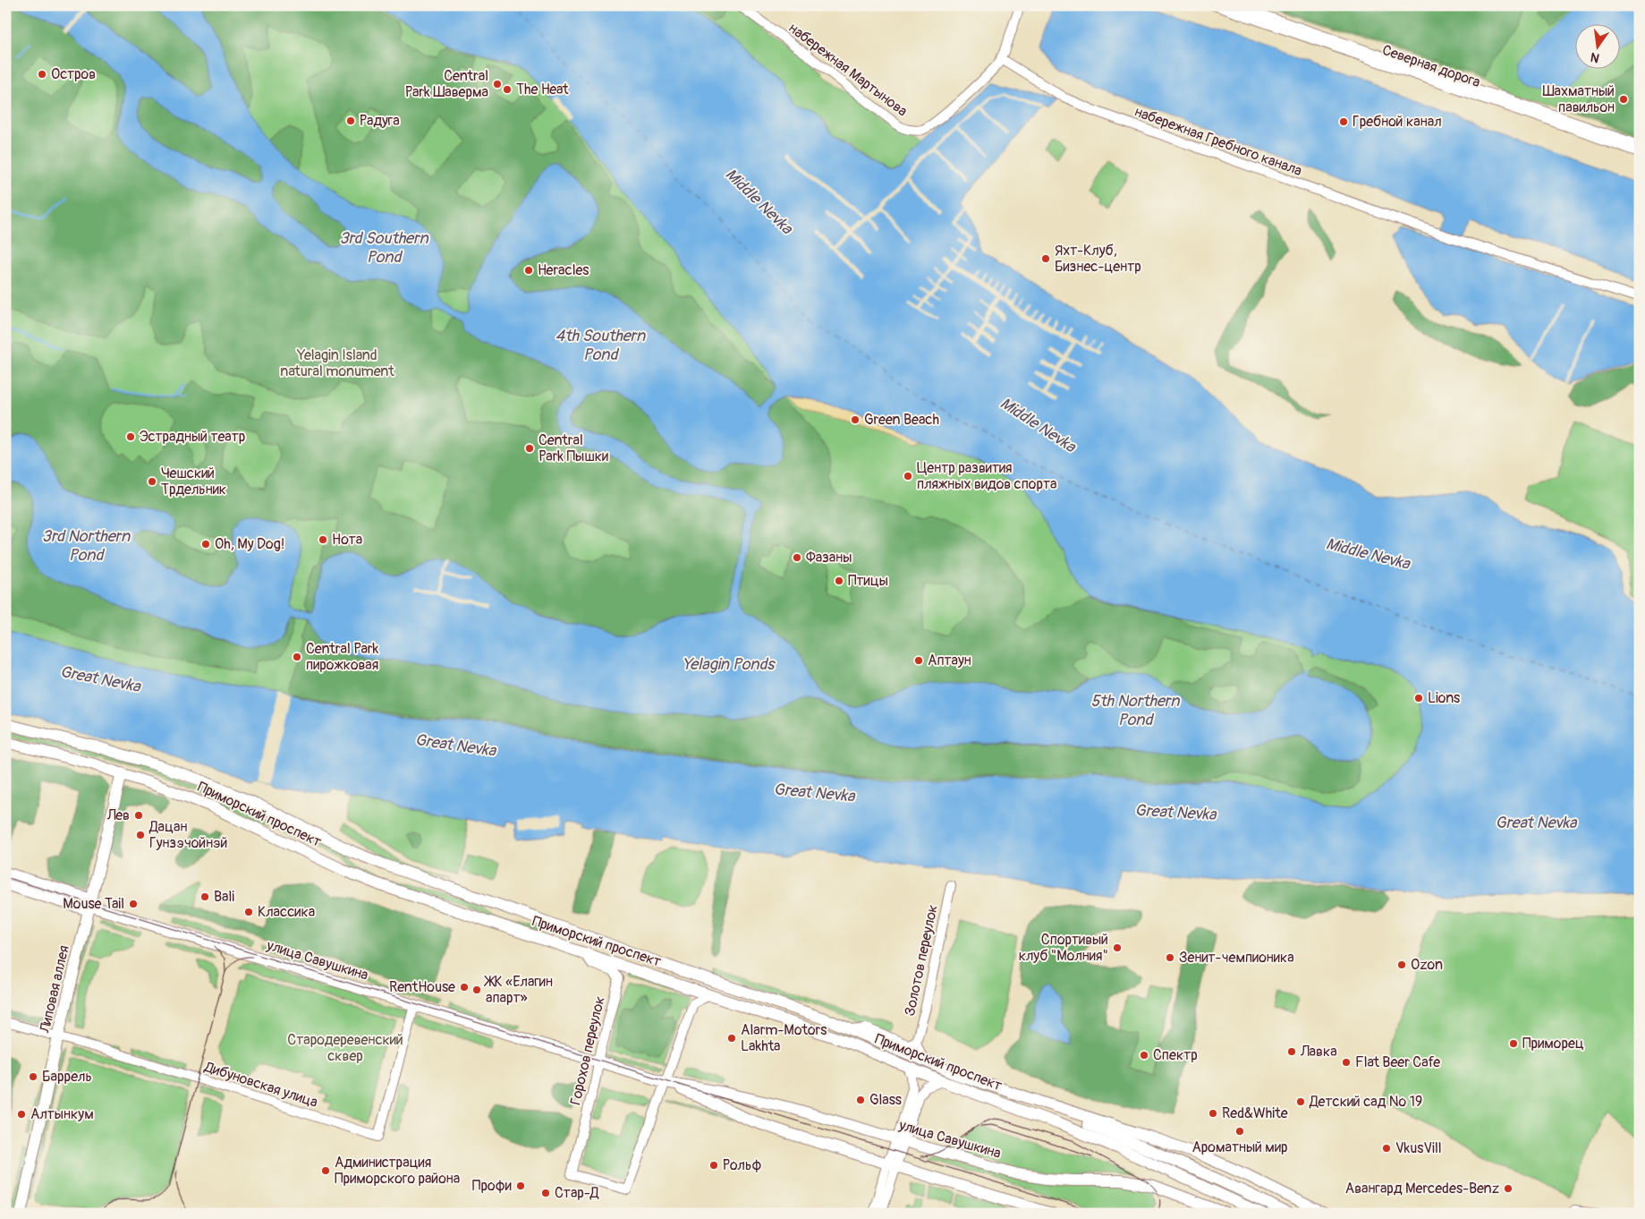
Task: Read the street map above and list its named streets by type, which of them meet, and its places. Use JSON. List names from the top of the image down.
{
  "streets": {
    "main road": ["Приморский проспект", "улица Савушкина", "Липовая аллея"],
    "street": [
      "Северная дорога",
      "набережная Мартынова",
      "набережная Гребного канала",
      "Золотов переулок",
      "Горохов переулок",
      "Дибуновская улица"
    ]
  },
  "crossings": [
    ["набережная Мартынова", "набережная Гребного канала"],
    ["Приморский проспект", "Липовая аллея"],
    ["Приморский проспект", "Горохов переулок"],
    ["улица Савушкина", "Липовая аллея"],
    ["улица Савушкина", "Горохов переулок"],
    ["улица Савушкина", "Дибуновская улица"],
    ["Липовая аллея", "Дибуновская улица"]
  ],
  "water": [
    "Middle Nevka",
    "3rd Southern Pond",
    "4th Southern Pond",
    "3rd Northern Pond",
    "Yelagin Ponds",
    "Great Nevka",
    "5th Northern Pond"
  ],
  "parks": ["Yelagin Island natural monument", "Стародеревенский сквер"],
  "places": [
    "Остров",
    "Central Park Шаверма",
    "The Heat",
    "Шахматный павильон",
    "Радуга",
    "Гребной канал",
    "Яхт-Клуб, Бизнес-центр",
    "Heracles",
    "Green Beach",
    "Эстрадный театр",
    "Central Park Пышки",
    "Центр развития пляжных видов спорта",
    "Чешский Трдельник",
    "Нота",
    "Oh, My Dog!",
    "Фазаны",
    "Птицы",
    "Central Park пирожковая",
    "Аптаун",
    "Lions",
    "Лев",
    "Дацан Гунзэчойнэй",
    "Bali",
    "Mouse Tail",
    "Классика",
    "Спортивый клуб \"Молния\"",
    "Зенит-чемпионика",
    "Ozon",
    "RentHouse",
    "ЖК «Елагин апарт»",
    "Alarm-Motors Lakhta",
    "Приморец",
    "Лавка",
    "Спектр",
    "Flat Beer Cafe",
    "Баррель",
    "Glass",
    "Детский сад № 19",
    "Red&White",
    "Алтынкум",
    "Ароматный мир",
    "VkusVill",
    "Рольф",
    "Администрация Приморского района",
    "Профи",
    "Авангард Mercedes-Benz",
    "Стар-Д"
  ],
  "north": "bottom"
}
